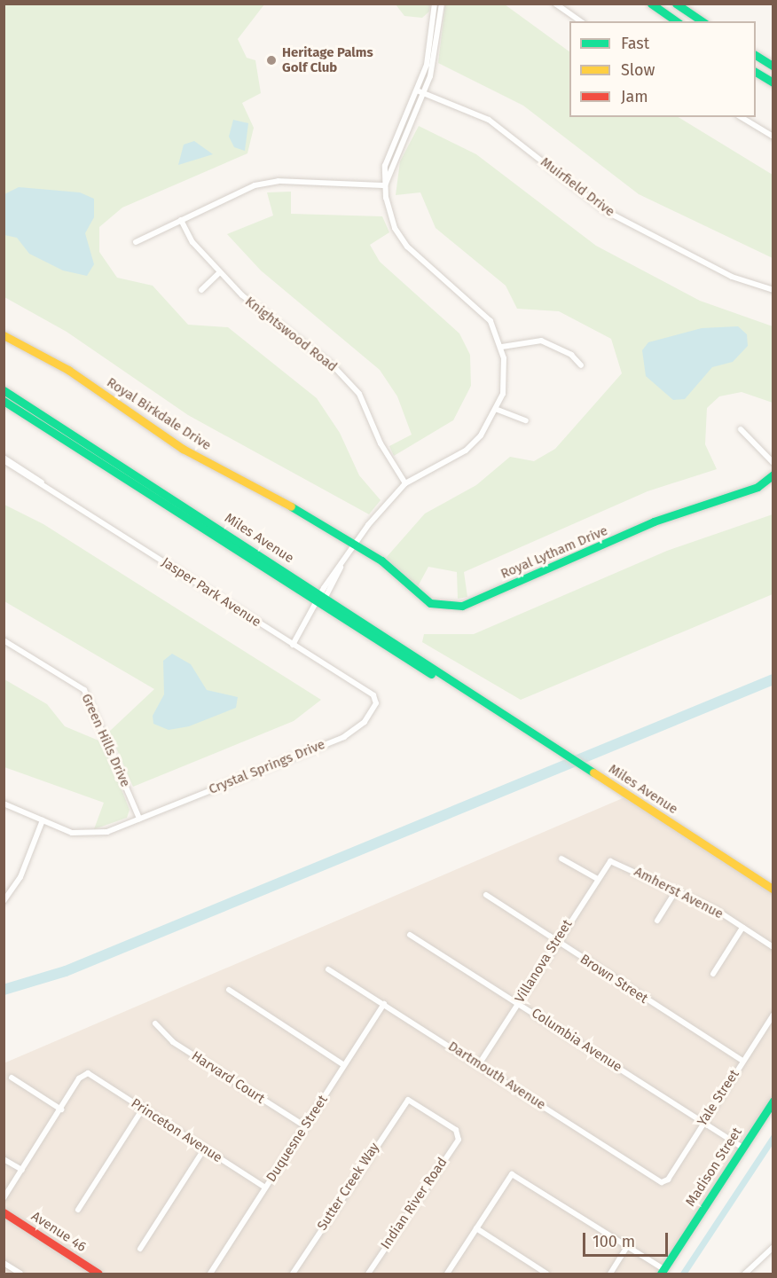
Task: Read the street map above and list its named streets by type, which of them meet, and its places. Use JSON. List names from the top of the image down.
{
  "streets": {
    "street": [
      "Muirfield Drive",
      "Knightswood Road",
      "Royal Birkdale Drive",
      "Miles Avenue",
      "Royal Lytham Drive",
      "Jasper Park Avenue",
      "Green Hills Drive",
      "Crystal Springs Drive",
      "Amherst Avenue",
      "Villanova Street",
      "Brown Street",
      "Columbia Avenue",
      "Dartmouth Avenue",
      "Harvard Court",
      "Yale Street",
      "Princeton Avenue",
      "Duquesne Street",
      "Madison Street",
      "Sutter Creek Way",
      "Indian River Road",
      "Avenue 46"
    ]
  },
  "crossings": [
    ["Royal Birkdale Drive", "Royal Lytham Drive"],
    ["Jasper Park Avenue", "Crystal Springs Drive"],
    ["Green Hills Drive", "Crystal Springs Drive"],
    ["Amherst Avenue", "Villanova Street"],
    ["Villanova Street", "Brown Street"],
    ["Villanova Street", "Columbia Avenue"],
    ["Villanova Street", "Dartmouth Avenue"],
    ["Brown Street", "Yale Street"],
    ["Columbia Avenue", "Yale Street"],
    ["Columbia Avenue", "Madison Street"],
    ["Dartmouth Avenue", "Yale Street"],
    ["Dartmouth Avenue", "Duquesne Street"],
    ["Harvard Court", "Duquesne Street"],
    ["Princeton Avenue", "Duquesne Street"],
    ["Sutter Creek Way", "Indian River Road"]
  ],
  "places": ["Heritage Palms Golf Club"],
  "legend": ["Fast", "Slow", "Jam"],
  "scale_bar": "100 m"
}
